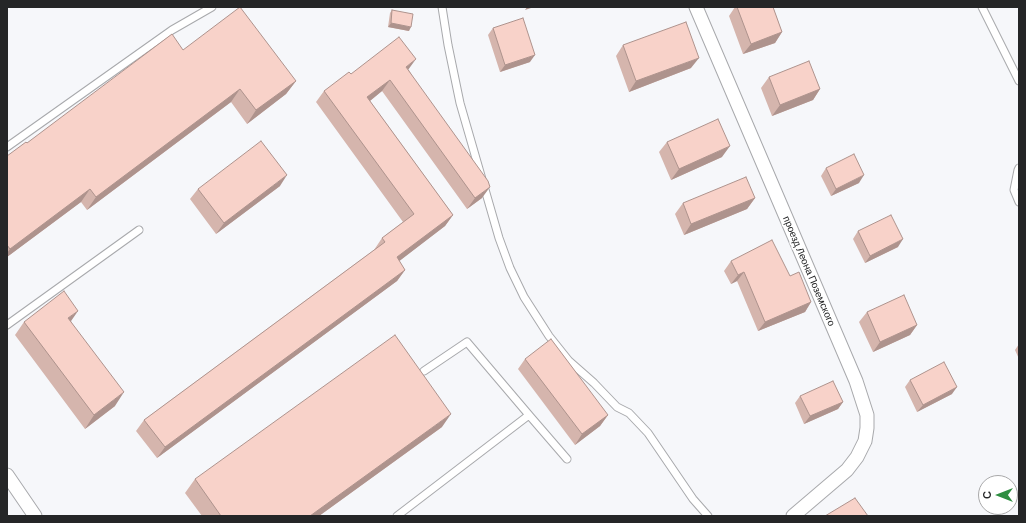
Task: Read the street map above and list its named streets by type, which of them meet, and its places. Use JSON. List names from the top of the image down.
{
  "streets": {
    "street": ["проезд Леона Поземского"]
  },
  "north": "left"
}
